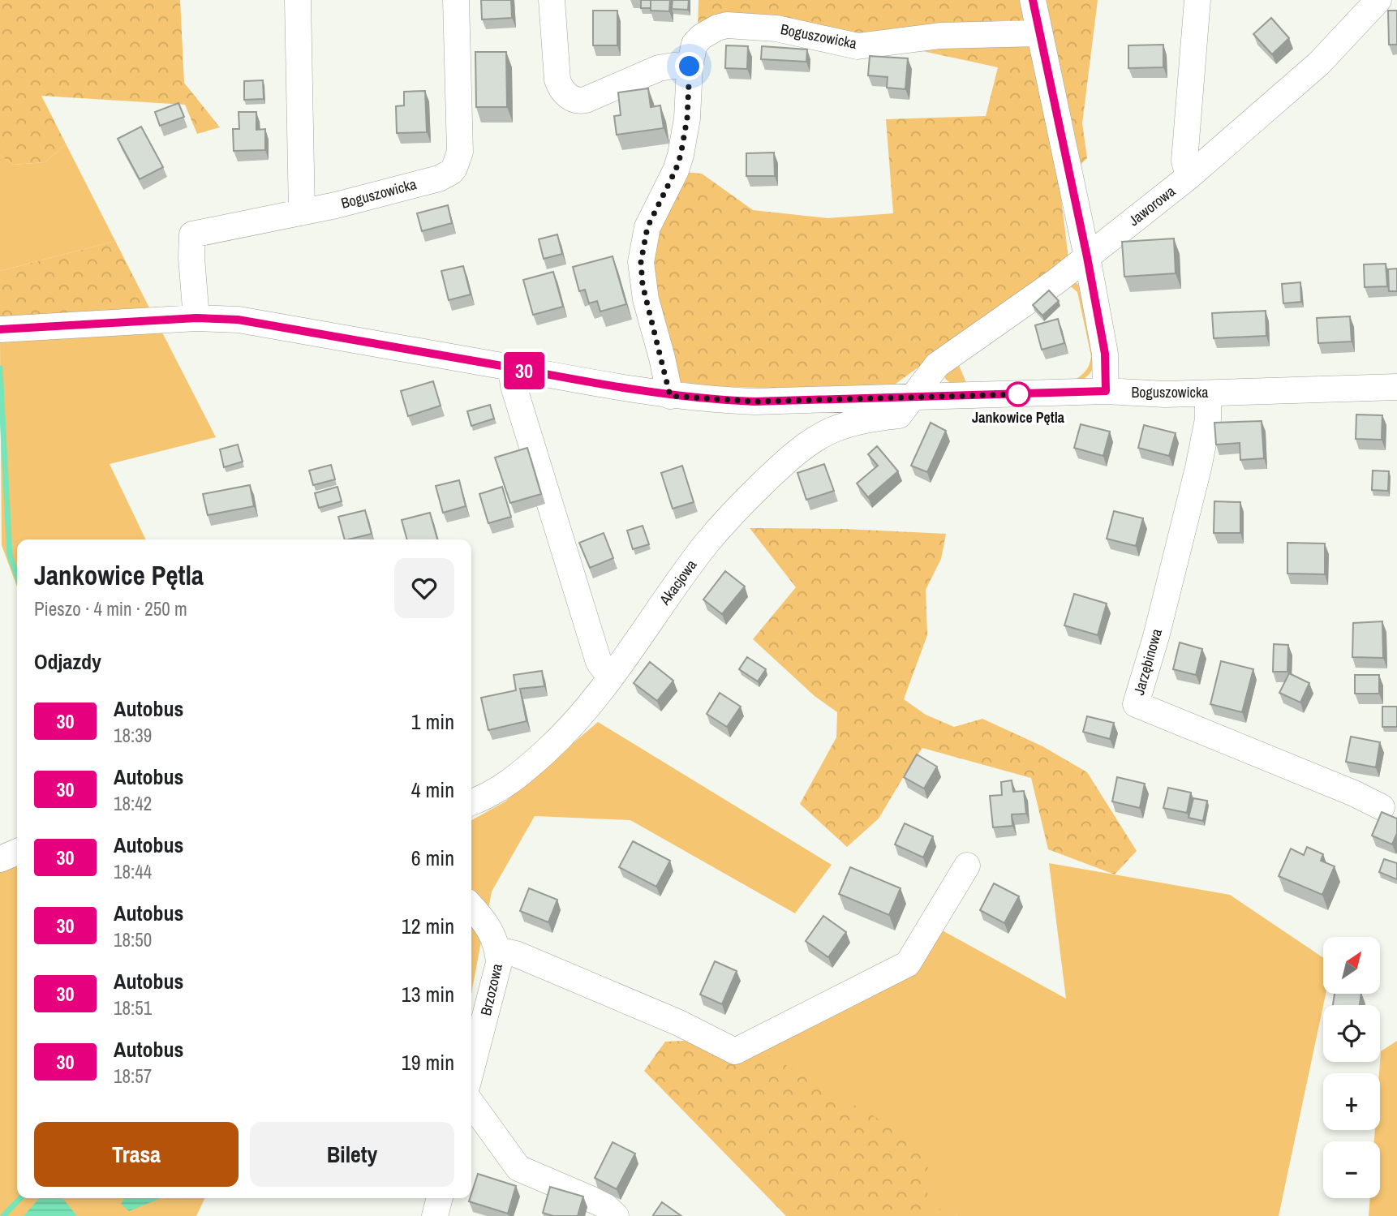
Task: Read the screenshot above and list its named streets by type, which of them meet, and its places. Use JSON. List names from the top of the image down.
{
  "streets": {
    "street": [
      "Boguszowicka",
      "Jaworowa",
      "Akacjowa",
      "Jarzębinowa",
      "Brzozowa"
    ]
  },
  "crossings": [
    ["Boguszowicka", "Jaworowa"],
    ["Boguszowicka", "Akacjowa"],
    ["Boguszowicka", "Jarzębinowa"],
    ["Jaworowa", "Akacjowa"]
  ],
  "places": ["Jankowice Pętla"],
  "lines": ["bus line 30"],
  "north": "top right",
  "page": {
    "on_map": "30",
    "heading": [
      ["Jankowice Pętla", "Pieszo · 4 min · 250 m"],
      "Odjazdy"
    ],
    "list": [
      {
        "mark": "30",
        "name": "Autobus",
        "note": "18:39",
        "value": "1 min"
      },
      {
        "mark": "30",
        "name": "Autobus",
        "note": "18:42",
        "value": "4 min"
      },
      {
        "mark": "30",
        "name": "Autobus",
        "note": "18:44",
        "value": "6 min"
      },
      {
        "mark": "30",
        "name": "Autobus",
        "note": "18:50",
        "value": "12 min"
      },
      {
        "mark": "30",
        "name": "Autobus",
        "note": "18:51",
        "value": "13 min"
      },
      {
        "mark": "30",
        "name": "Autobus",
        "note": "18:57",
        "value": "19 min"
      }
    ],
    "map_buttons": ["+", "−"],
    "buttons": ["Trasa", "Bilety"]
  }
}
